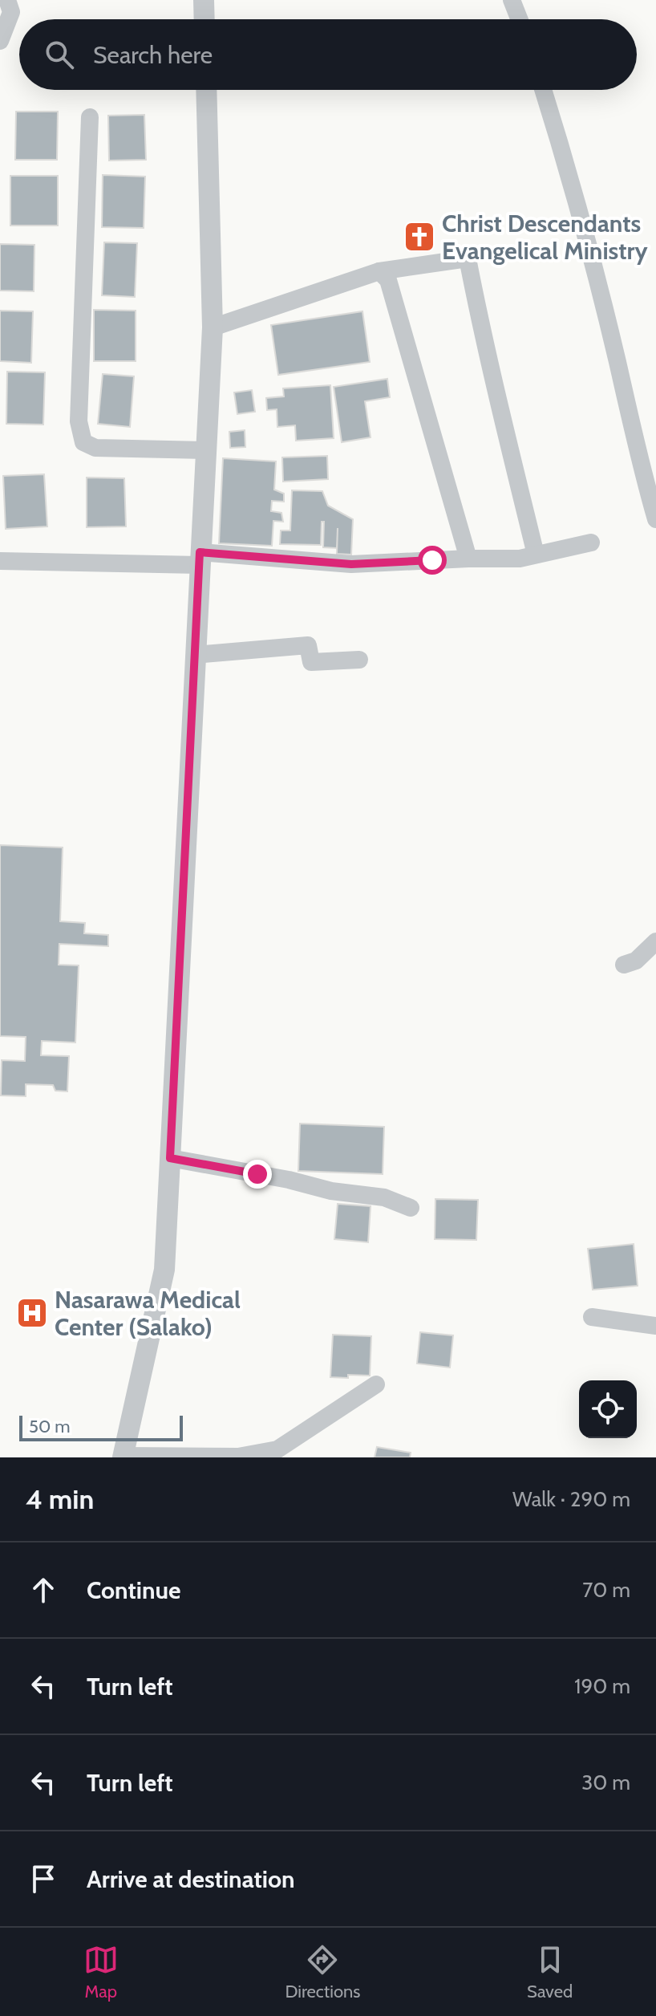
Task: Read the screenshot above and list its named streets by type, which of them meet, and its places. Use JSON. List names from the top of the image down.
{
  "places": {
    "church": ["Christ Descendants Evangelical Ministry"],
    "hospital": ["Nasarawa Medical Center (Salako)"]
  },
  "scale_bar": "50 m",
  "page": {
    "search": "Search here",
    "scale": "50 m",
    "heading": ["4 min", "Walk · 290 m"],
    "list": [
      ["Continue", "70 m"],
      ["Turn left", "190 m"],
      ["Turn left", "30 m"],
      "Arrive at destination"
    ],
    "nav": ["Map", "Directions", "Saved"]
  }
}
